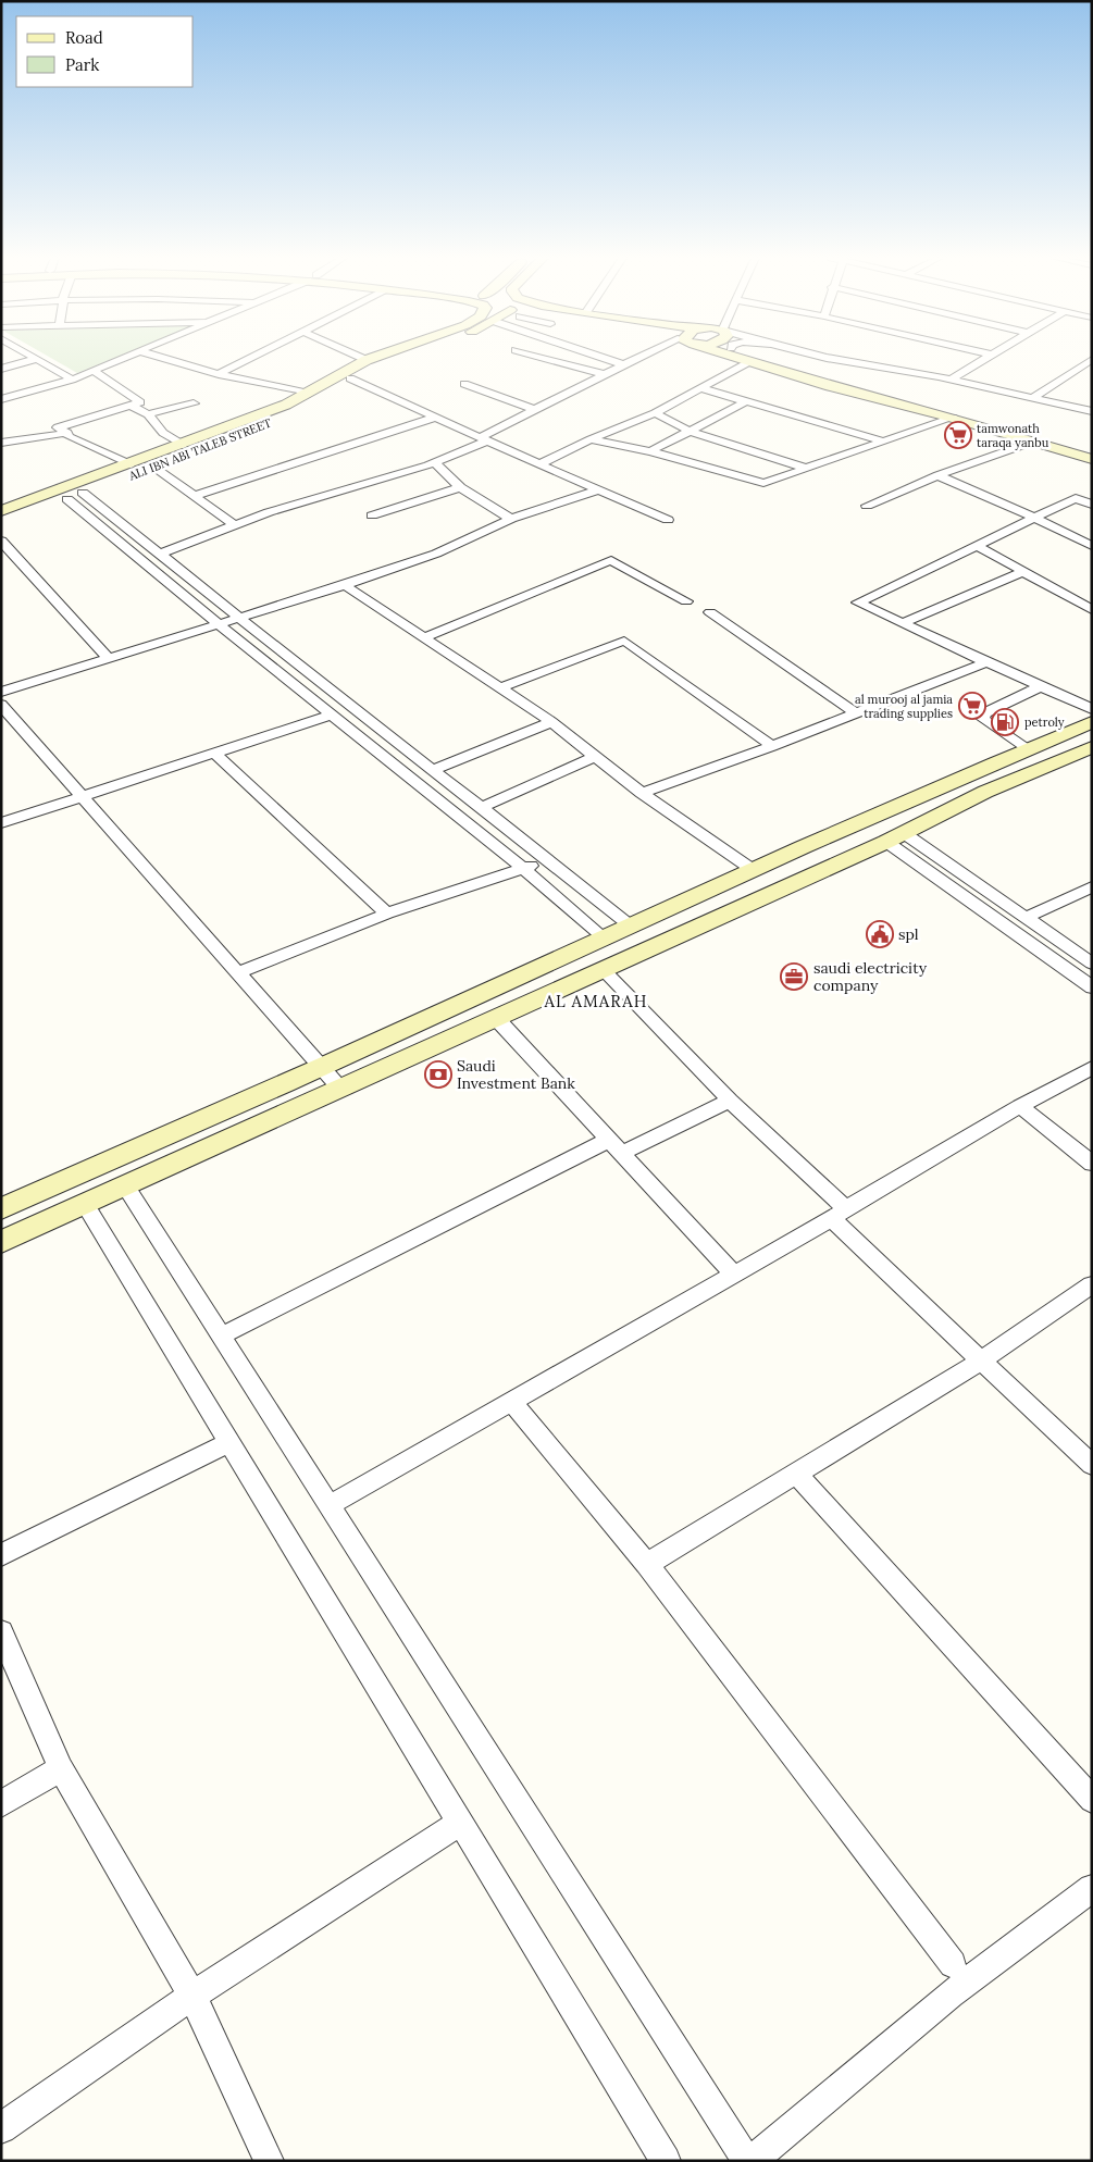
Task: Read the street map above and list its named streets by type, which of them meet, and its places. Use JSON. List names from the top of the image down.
{
  "streets": {
    "main road": ["ALI IBN ABI TALEB STREET"]
  },
  "districts": ["AL AMARAH"],
  "places": {
    "supermarket": ["tamwonath taraqa yanbu", "al murooj al jamia trading supplies"],
    "fuel station": ["petroly"],
    "public building": ["spl"],
    "office": ["saudi electricity company"],
    "bank": ["Saudi Investment Bank"]
  },
  "legend": ["Road", "Park"]
}
